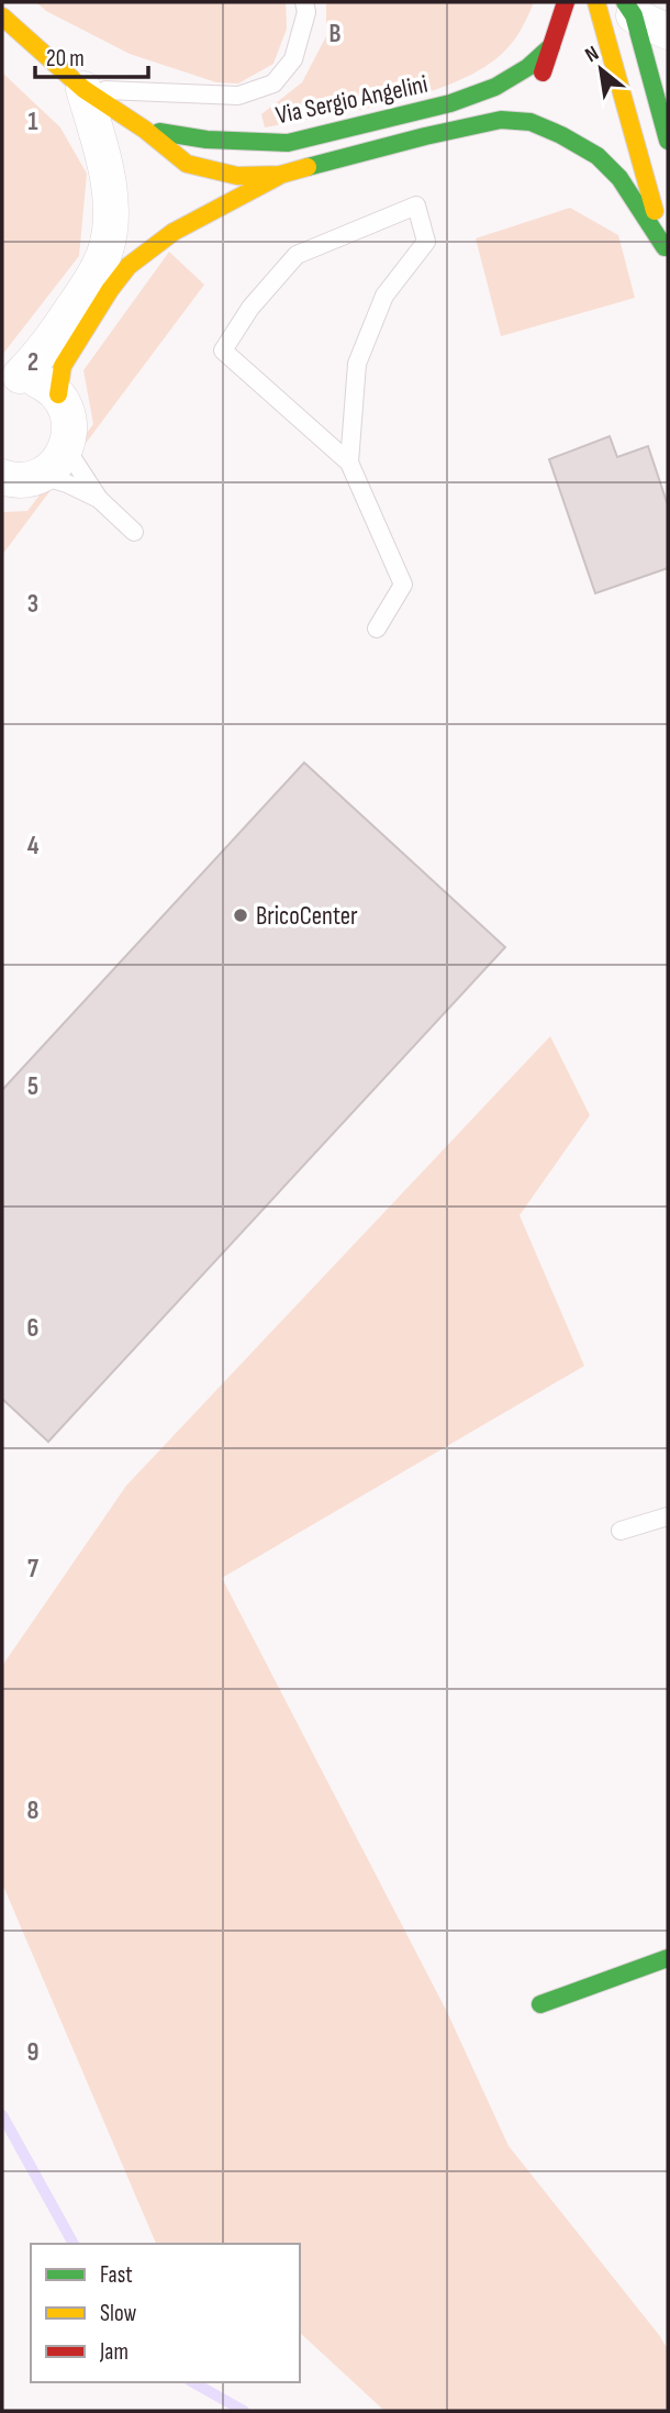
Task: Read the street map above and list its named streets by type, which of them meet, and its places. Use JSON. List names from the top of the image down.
{
  "streets": {
    "main road": ["Via Sergio Angelini"]
  },
  "places": ["BricoCenter"],
  "legend": ["Fast", "Slow", "Jam"],
  "scale_bar": "20 m",
  "north": "top left",
  "grid": {
    "columns": ["B"],
    "rows": [
      "1",
      "2",
      "3",
      "4",
      "5",
      "6",
      "7",
      "8",
      "9"
    ]
  }
}
